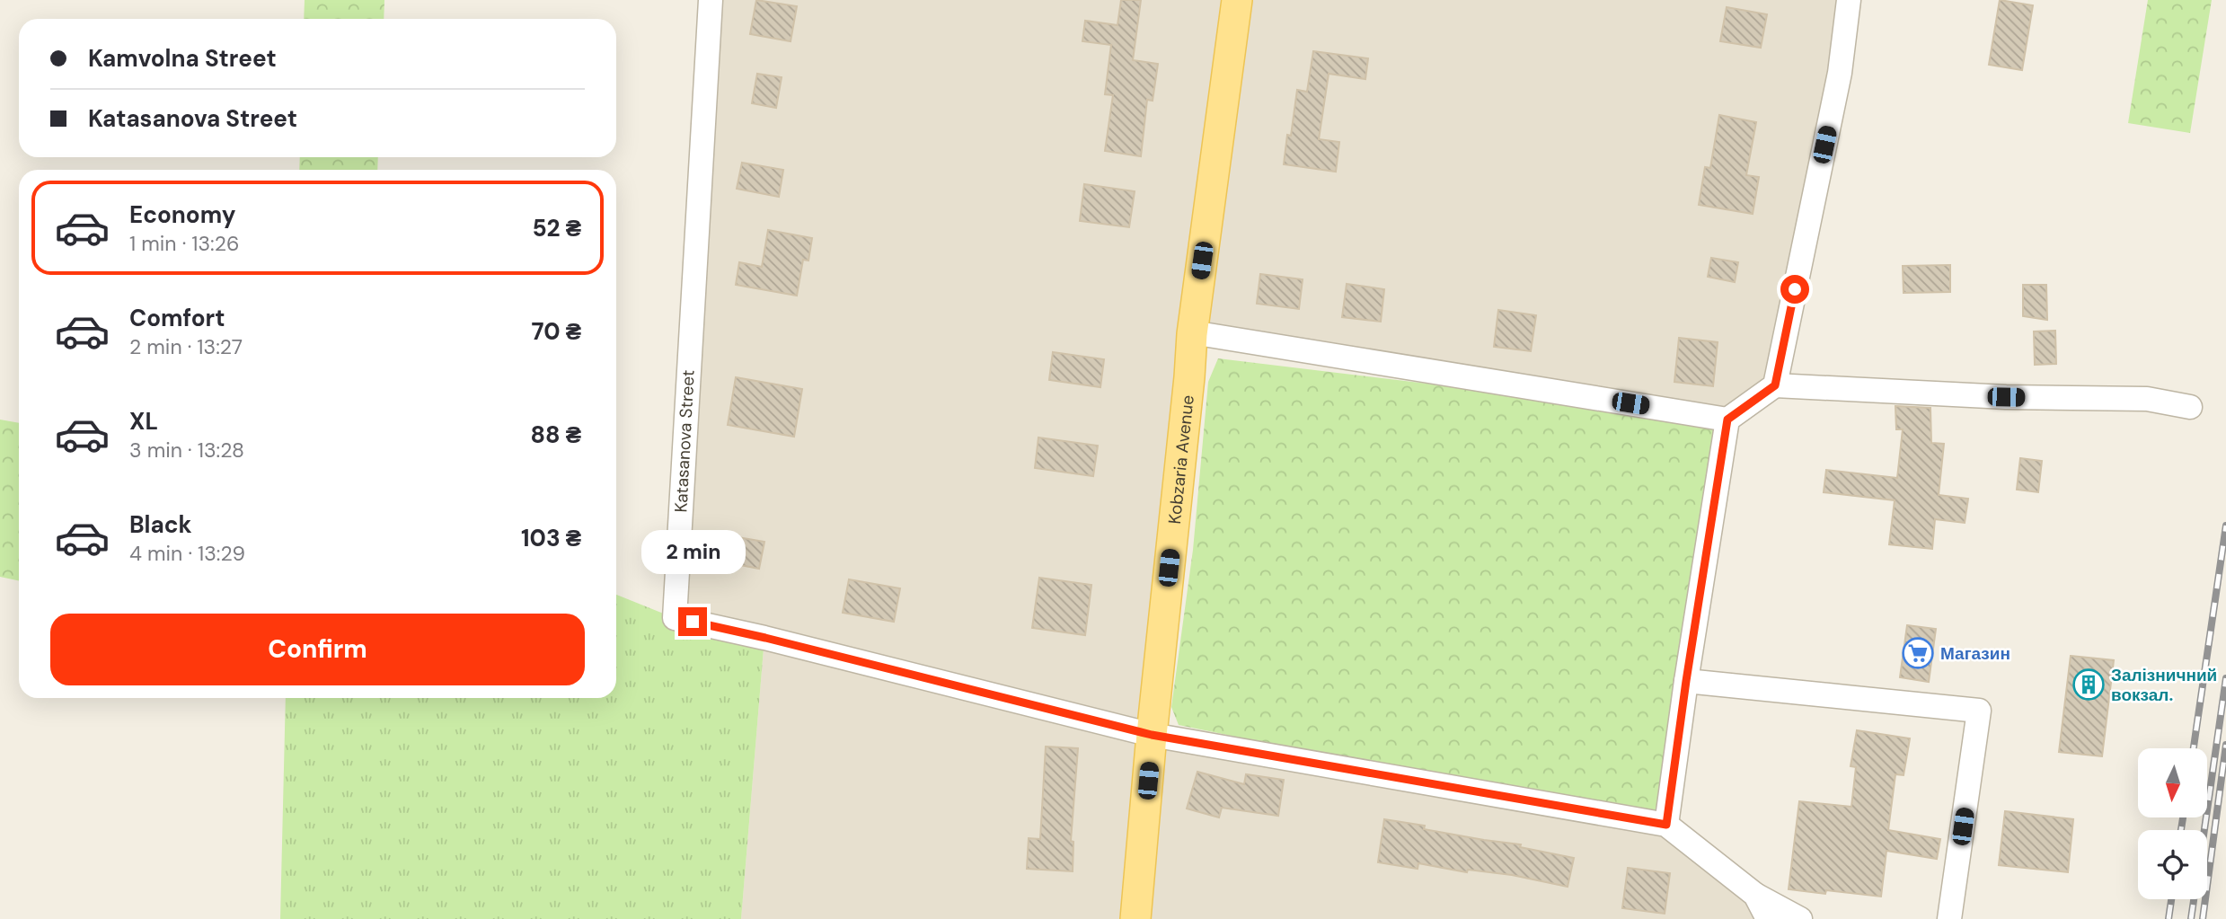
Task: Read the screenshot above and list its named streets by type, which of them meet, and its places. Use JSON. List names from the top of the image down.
{
  "streets": {
    "main road": ["Kobzaria Avenue"],
    "street": ["Katasanova Street"]
  },
  "crossings": [
    ["Katasanova Street", "Kobzaria Avenue"]
  ],
  "places": {
    "supermarket": ["Магазин"],
    "building": ["Залізничний вокзал."]
  },
  "north": "bottom",
  "page": {
    "banner": ["Kamvolna Street", "Katasanova Street"],
    "list": [
      {
        "name": "Economy",
        "note": "1 min · 13:26",
        "value": "52 ₴"
      },
      {
        "name": "Comfort",
        "note": "2 min · 13:27",
        "value": "70 ₴"
      },
      {
        "name": "XL",
        "note": "3 min · 13:28",
        "value": "88 ₴"
      },
      {
        "name": "Black",
        "note": "4 min · 13:29",
        "value": "103 ₴"
      }
    ],
    "bubble": "2 min",
    "buttons": "Confirm"
  }
}
